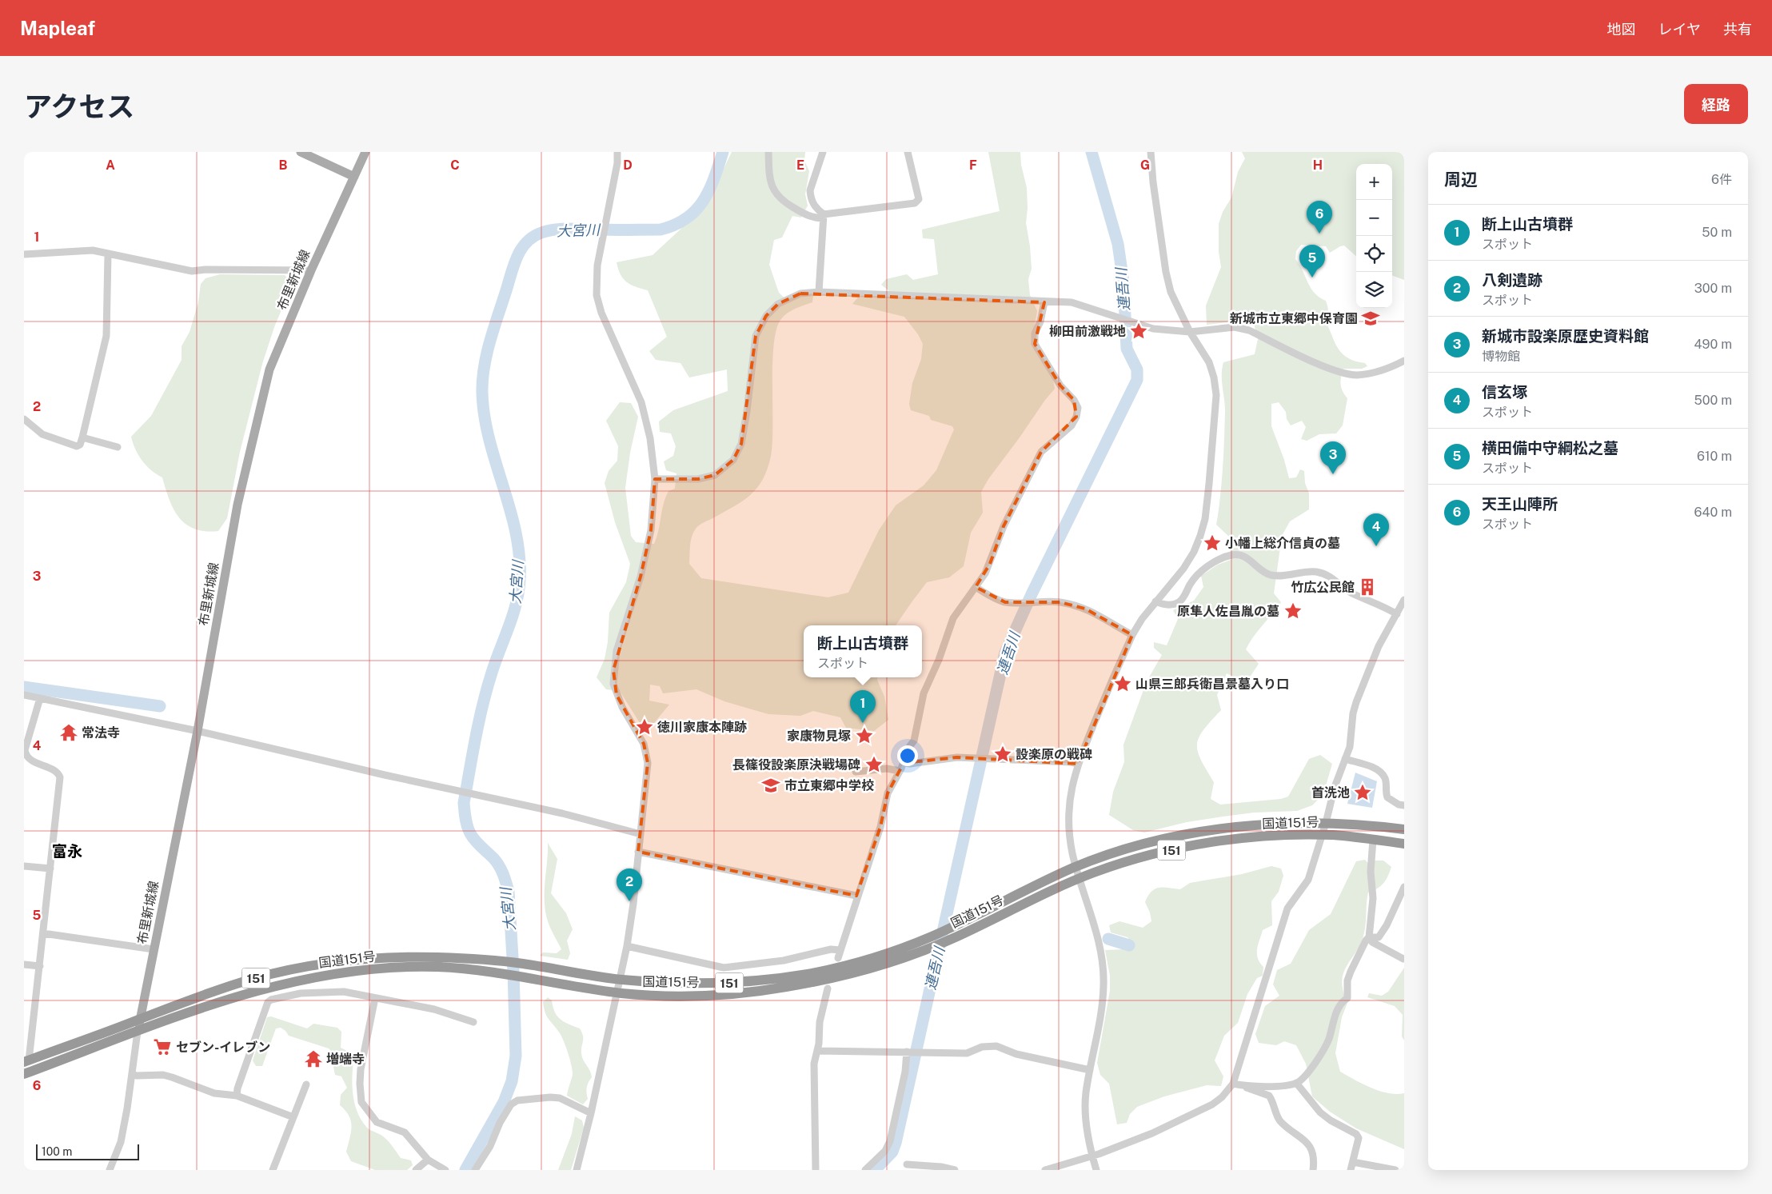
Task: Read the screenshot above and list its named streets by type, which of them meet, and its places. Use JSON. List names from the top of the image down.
{
  "streets": {
    "highway": ["国道151号", "151"],
    "main road": ["布里新城線"]
  },
  "crossings": [
    ["布里新城線", "国道151号"]
  ],
  "districts": ["富永"],
  "water": ["大宮川", "連吾川"],
  "places": {
    "school or university": ["新城市立東郷中保育園", "市立東郷中学校"],
    "place": [
      "柳田前激戦地",
      "小幡上総介信貞の墓",
      "原隼人佐昌胤の墓",
      "山県三郎兵衛昌景墓入り口",
      "徳川家康本陣跡",
      "家康物見塚",
      "設楽原の戦碑",
      "長篠役設楽原決戦場碑",
      "首洗池"
    ],
    "building": ["竹広公民館"],
    "temple": ["常法寺", "増端寺"],
    "supermarket": ["セブン-イレブン"]
  },
  "scale_bar": "100 m",
  "page": {
    "header": "Mapleaf",
    "nav": ["地図", "レイヤ", "共有"],
    "title": "アクセス",
    "buttons": "経路",
    "heading": ["周辺", "6件"],
    "map_buttons": ["+", "−"],
    "pins": [
      "6",
      "5",
      "3",
      "4",
      "1",
      "2"
    ],
    "list": [
      {
        "mark": "1",
        "name": "断上山古墳群",
        "note": "スポット",
        "value": "50 m"
      },
      {
        "mark": "2",
        "name": "八剣遺跡",
        "note": "スポット",
        "value": "300 m"
      },
      {
        "mark": "3",
        "name": "新城市設楽原歴史資料館",
        "note": "博物館",
        "value": "490 m"
      },
      {
        "mark": "4",
        "name": "信玄塚",
        "note": "スポット",
        "value": "500 m"
      },
      {
        "mark": "5",
        "name": "横田備中守綱松之墓",
        "note": "スポット",
        "value": "610 m"
      },
      {
        "mark": "6",
        "name": "天王山陣所",
        "note": "スポット",
        "value": "640 m"
      }
    ],
    "popup": ["断上山古墳群", "スポット"],
    "scale": "100 m"
  },
  "grid": {
    "columns": [
      "A",
      "B",
      "C",
      "D",
      "E",
      "F",
      "G",
      "H"
    ],
    "rows": [
      "1",
      "2",
      "3",
      "4",
      "5",
      "6"
    ]
  }
}
